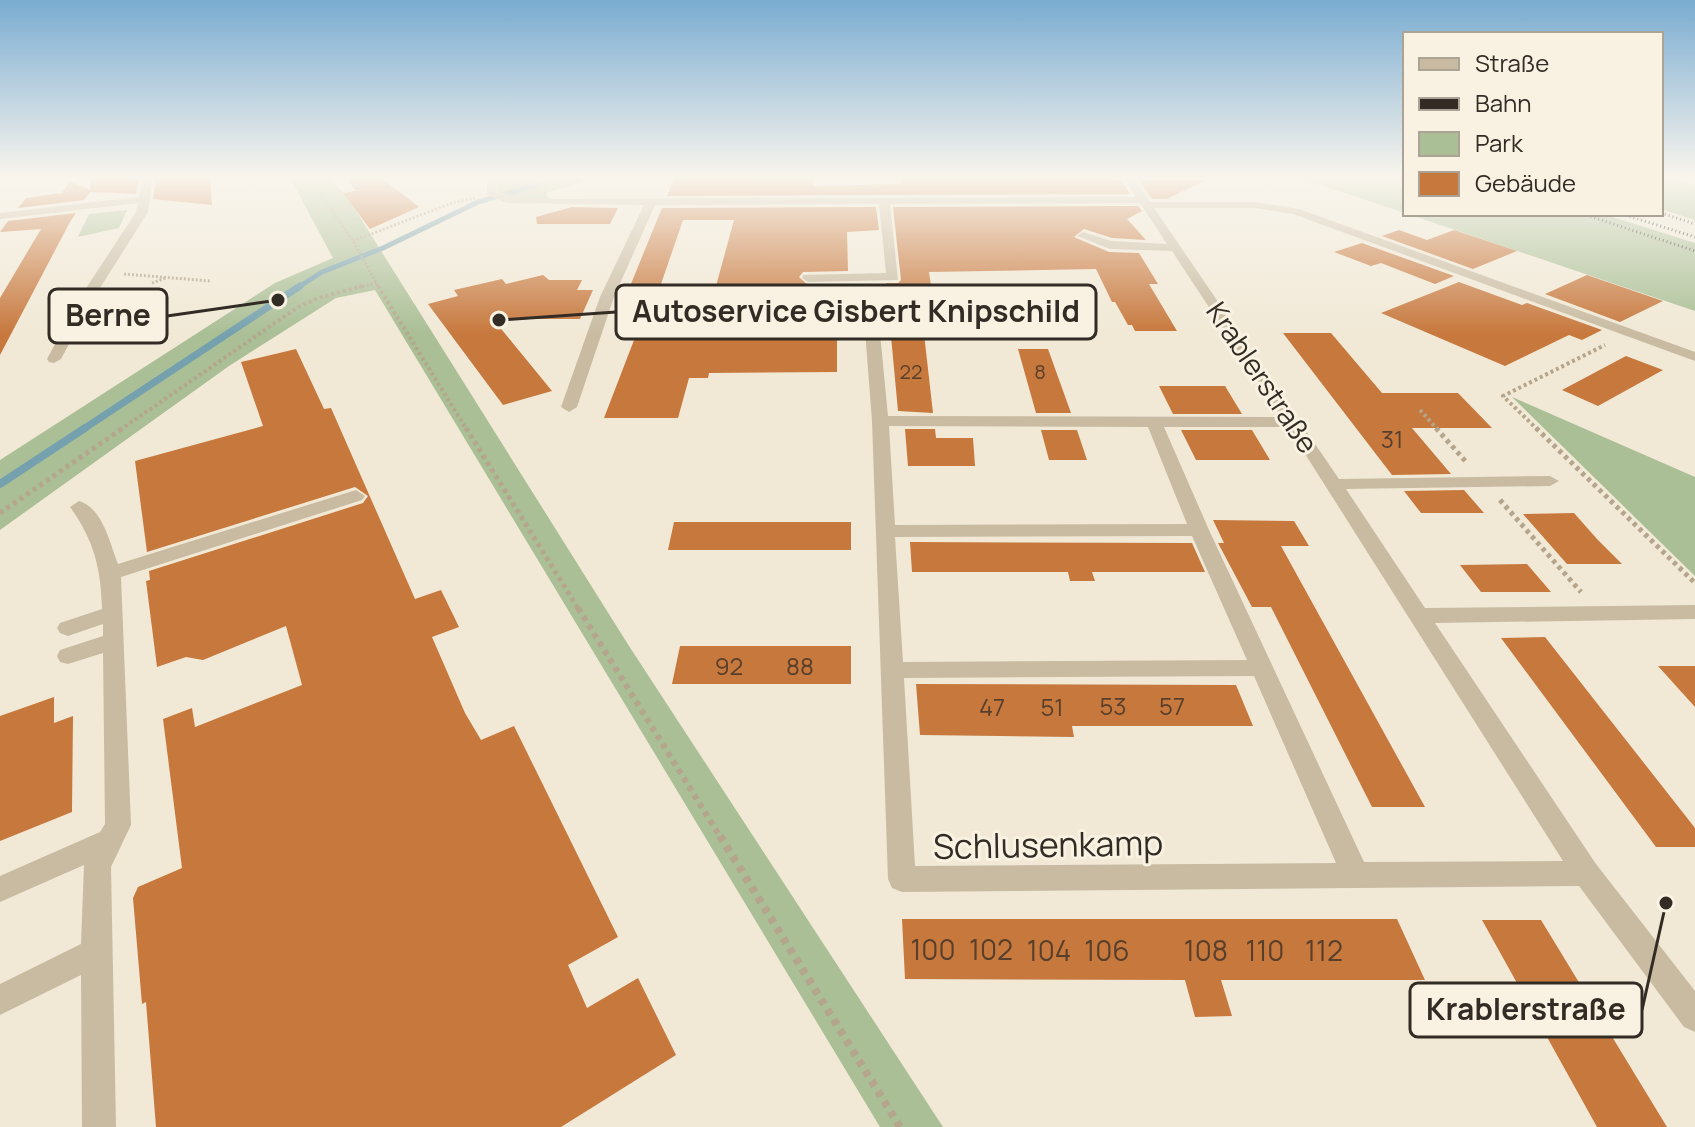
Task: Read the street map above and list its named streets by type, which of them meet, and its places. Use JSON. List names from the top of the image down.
{
  "streets": {
    "street": ["Krablerstraße", "Schlusenkamp"]
  },
  "crossings": [
    ["Krablerstraße", "Schlusenkamp"]
  ],
  "places": ["Berne", "Autoservice Gisbert Knipschild", "Krablerstraße"],
  "house_numbers": [
    "22",
    "8",
    "31",
    "92",
    "88",
    "53",
    "57",
    "47",
    "51",
    "100",
    "102",
    "104",
    "106",
    "108",
    "110",
    "112"
  ],
  "legend": [
    "Straße",
    "Bahn",
    "Park",
    "Gebäude"
  ]
}
